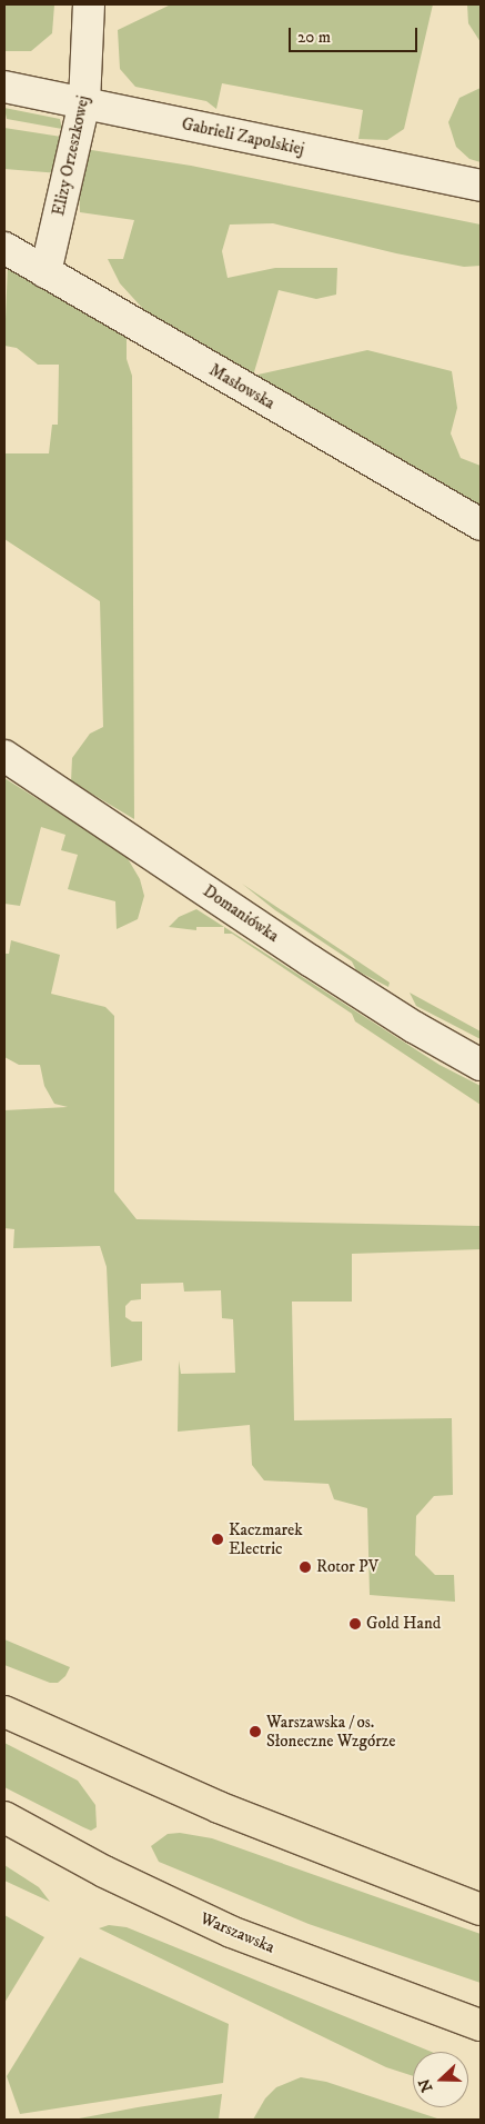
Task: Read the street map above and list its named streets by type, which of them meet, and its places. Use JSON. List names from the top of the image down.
{
  "streets": {
    "main road": ["Warszawska"],
    "street": [
      "Gabrieli Zapolskiej",
      "Elizy Orzeszkowej",
      "Masłowska",
      "Domaniówka"
    ]
  },
  "crossings": [
    ["Gabrieli Zapolskiej", "Elizy Orzeszkowej"],
    ["Elizy Orzeszkowej", "Masłowska"]
  ],
  "places": [
    "Kaczmarek Electric",
    "Rotor PV",
    "Gold Hand",
    "Warszawska / os. Słoneczne Wzgórze"
  ],
  "scale_bar": "20 m",
  "north": "left"
}
